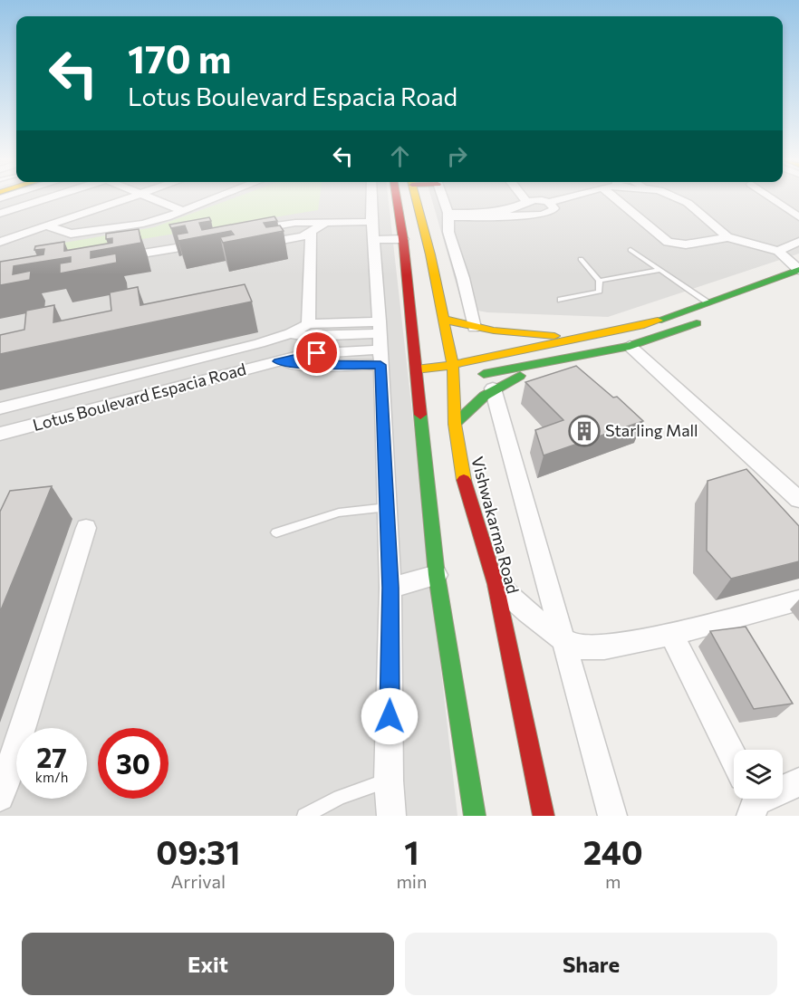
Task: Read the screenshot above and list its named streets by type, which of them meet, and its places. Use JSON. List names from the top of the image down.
{
  "streets": {
    "street": ["Lotus Boulevard Espacia Road", "Vishwakarma Road"]
  },
  "places": {
    "building": ["Starling Mall"]
  },
  "page": {
    "turn": ["170 m", "Lotus Boulevard Espacia Road"],
    "speed": "27 km/h",
    "limit": "30",
    "eta": [
      "09:31",
      "Arrival",
      "1",
      "min",
      "240",
      "m"
    ],
    "buttons": ["Exit", "Share"]
  }
}
